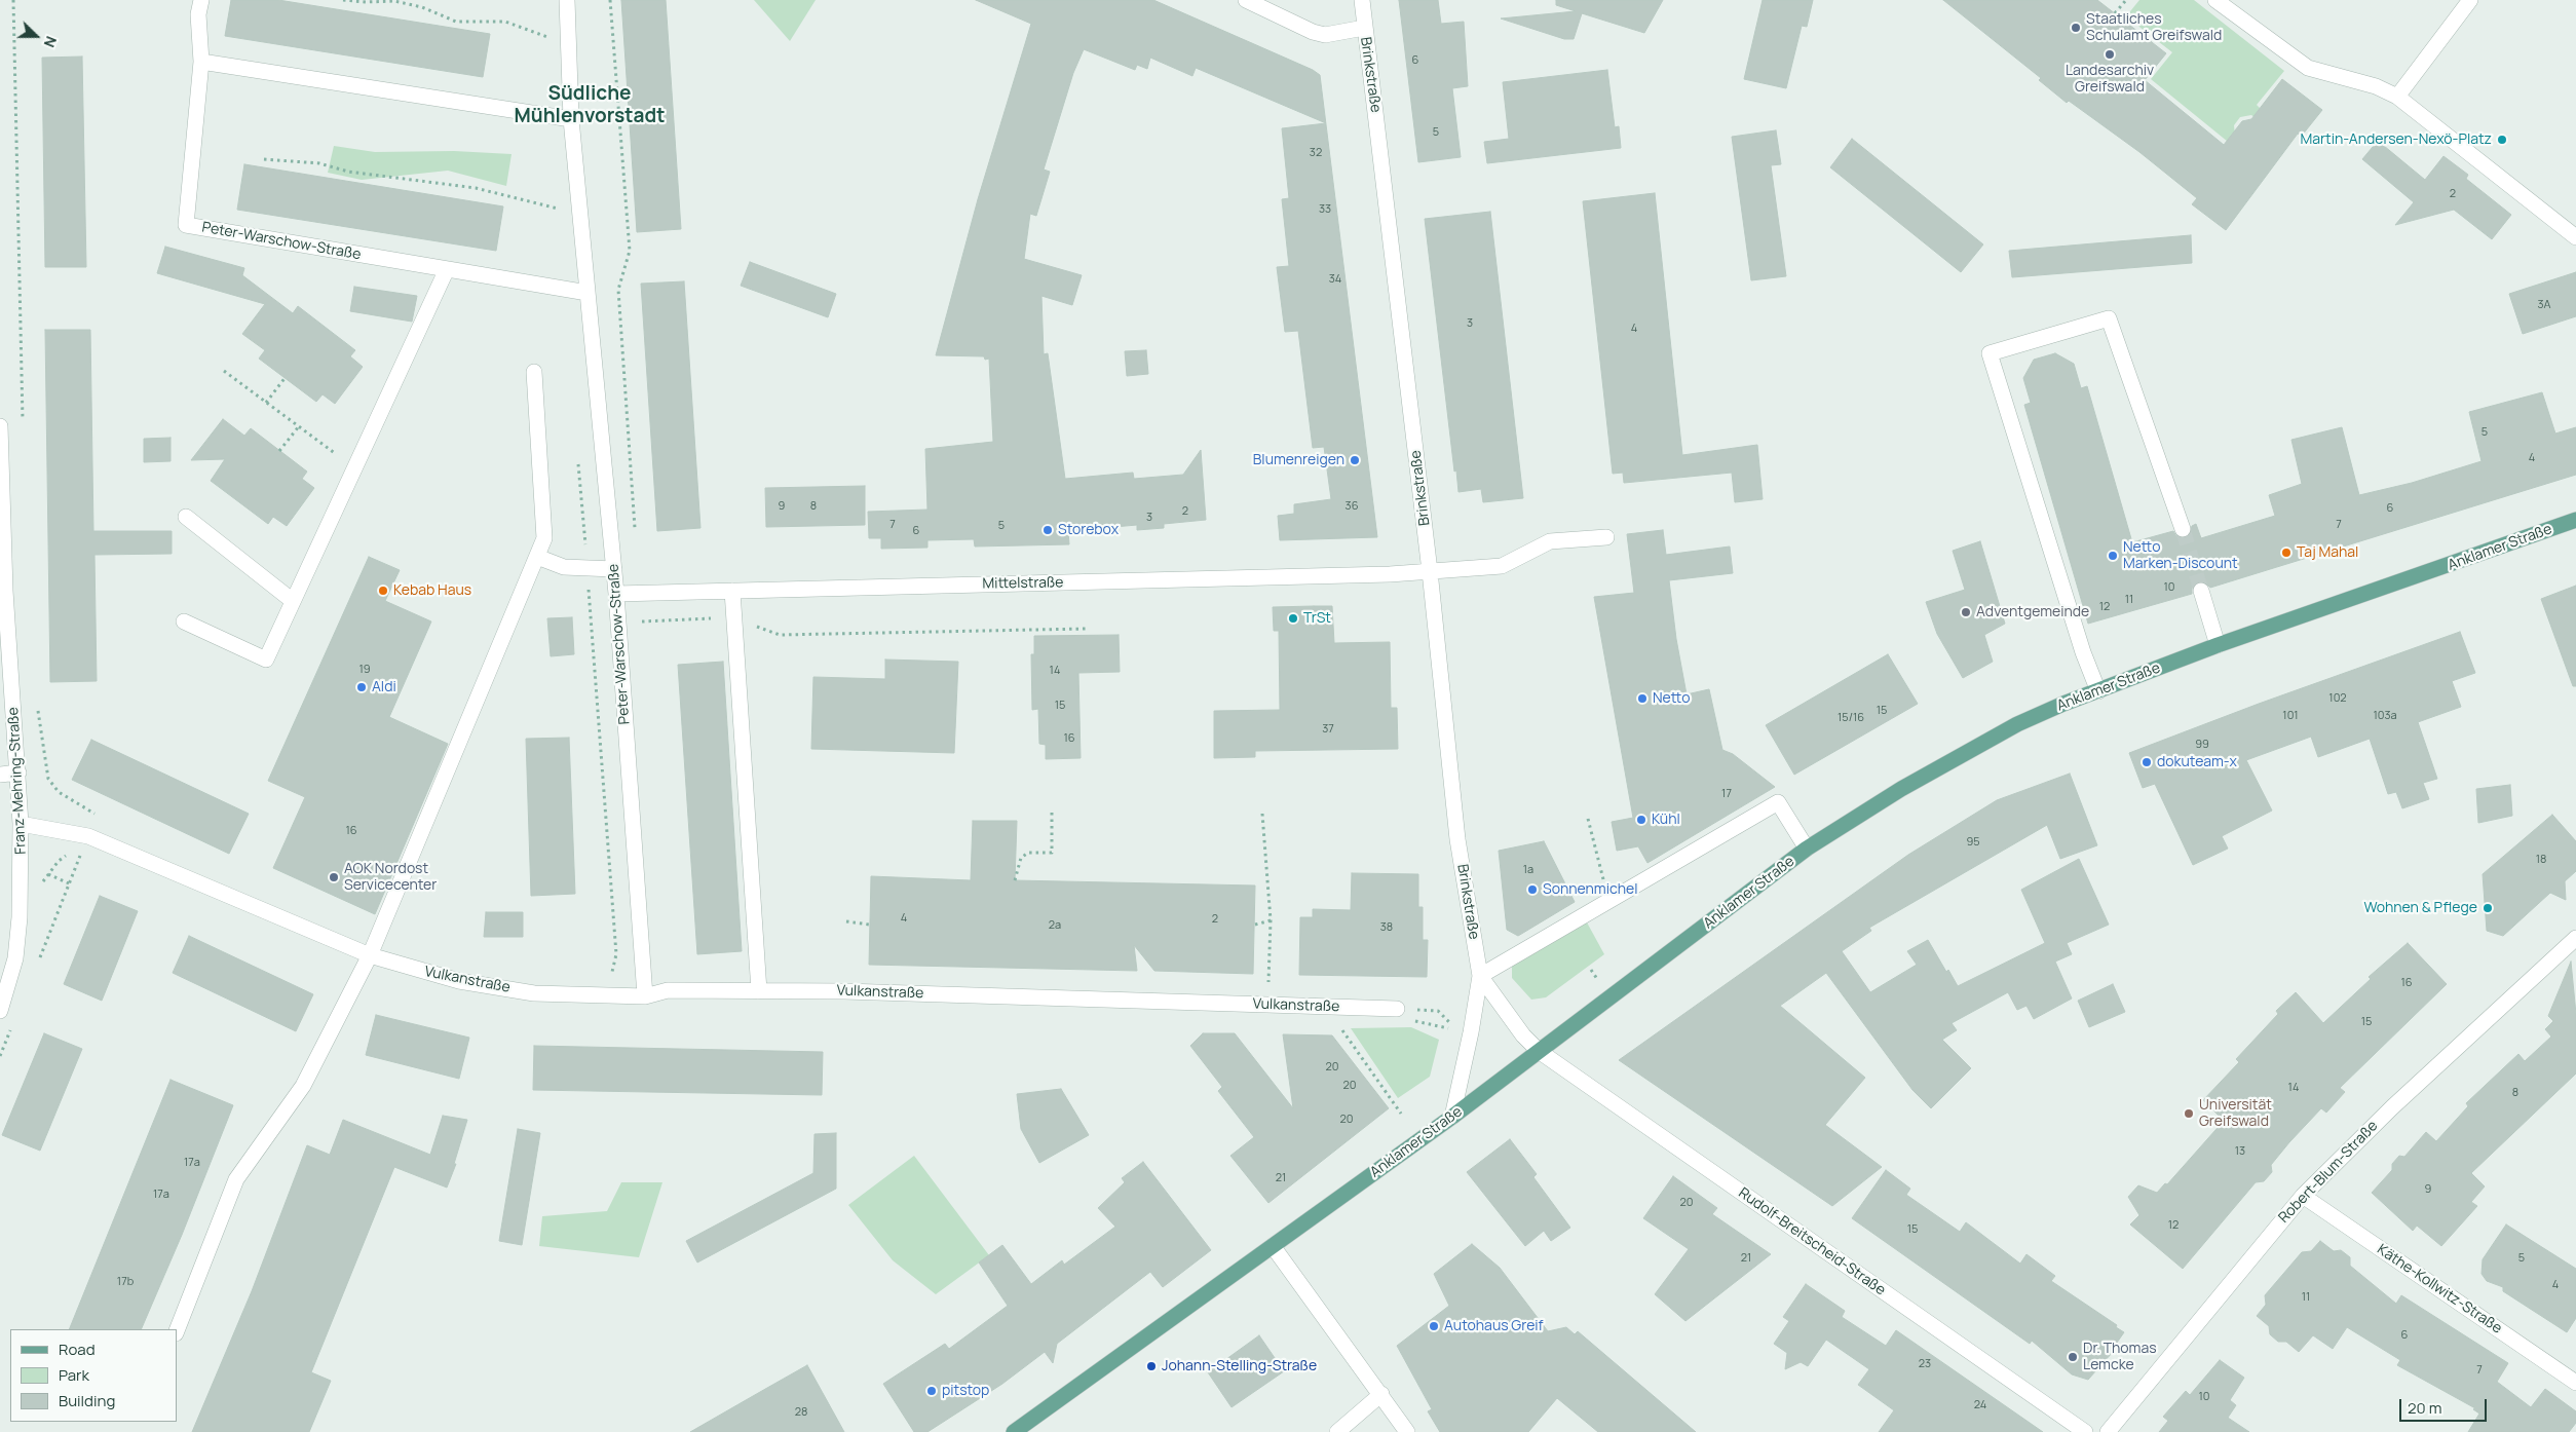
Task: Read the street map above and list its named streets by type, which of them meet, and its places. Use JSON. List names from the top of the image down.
{
  "streets": {
    "main road": ["Anklamer Straße"],
    "street": [
      "Brinkstraße",
      "Peter-Warschow-Straße",
      "Mittelstraße",
      "Franz-Mehring-Straße",
      "Vulkanstraße",
      "Robert-Blum-Straße",
      "Rudolf-Breitscheid-Straße",
      "Käthe-Kollwitz-Straße"
    ]
  },
  "crossings": [
    ["Brinkstraße", "Anklamer Straße"],
    ["Brinkstraße", "Mittelstraße"],
    ["Brinkstraße", "Rudolf-Breitscheid-Straße"],
    ["Peter-Warschow-Straße", "Mittelstraße"],
    ["Peter-Warschow-Straße", "Vulkanstraße"],
    ["Anklamer Straße", "Rudolf-Breitscheid-Straße"],
    ["Franz-Mehring-Straße", "Vulkanstraße"],
    ["Robert-Blum-Straße", "Käthe-Kollwitz-Straße"]
  ],
  "districts": ["Südliche Mühlenvorstadt"],
  "places": [
    "Staatliches Schulamt Greifswald",
    "Landesarchiv Greifswald",
    "Martin-Andersen-Nexö-Platz",
    "Blumenreigen",
    "Storebox",
    "Taj Mahal",
    "Netto Marken-Discount",
    "Kebab Haus",
    "Adventgemeinde",
    "TrSt",
    "Aldi",
    "Netto",
    "dokuteam-x",
    "Kühl",
    "AOK Nordost Servicecenter",
    "Sonnenmichel",
    "Wohnen & Pflege",
    "Universität Greifswald",
    "Autohaus Greif",
    "Dr. Thomas Lemcke",
    "Johann-Stelling-Straße",
    "pitstop"
  ],
  "house_numbers": [
    "6",
    "5",
    "32",
    "2",
    "33",
    "34",
    "3A",
    "3",
    "4",
    "5",
    "4",
    "9",
    "8",
    "36",
    "6",
    "2",
    "3",
    "7",
    "7",
    "5",
    "6",
    "10",
    "11",
    "12",
    "19",
    "14",
    "102",
    "15",
    "15",
    "101",
    "103a",
    "15/16",
    "37",
    "16",
    "99",
    "17",
    "16",
    "95",
    "18",
    "1a",
    "4",
    "2",
    "2a",
    "38",
    "16",
    "15",
    "20",
    "20",
    "14",
    "8",
    "20",
    "13",
    "17a",
    "21",
    "9",
    "17a",
    "20",
    "12",
    "15",
    "21",
    "5",
    "17b",
    "4",
    "11",
    "6",
    "23",
    "7",
    "10",
    "24",
    "28"
  ],
  "legend": ["Road", "Park", "Building"],
  "scale_bar": "20 m",
  "north": "right"
}
